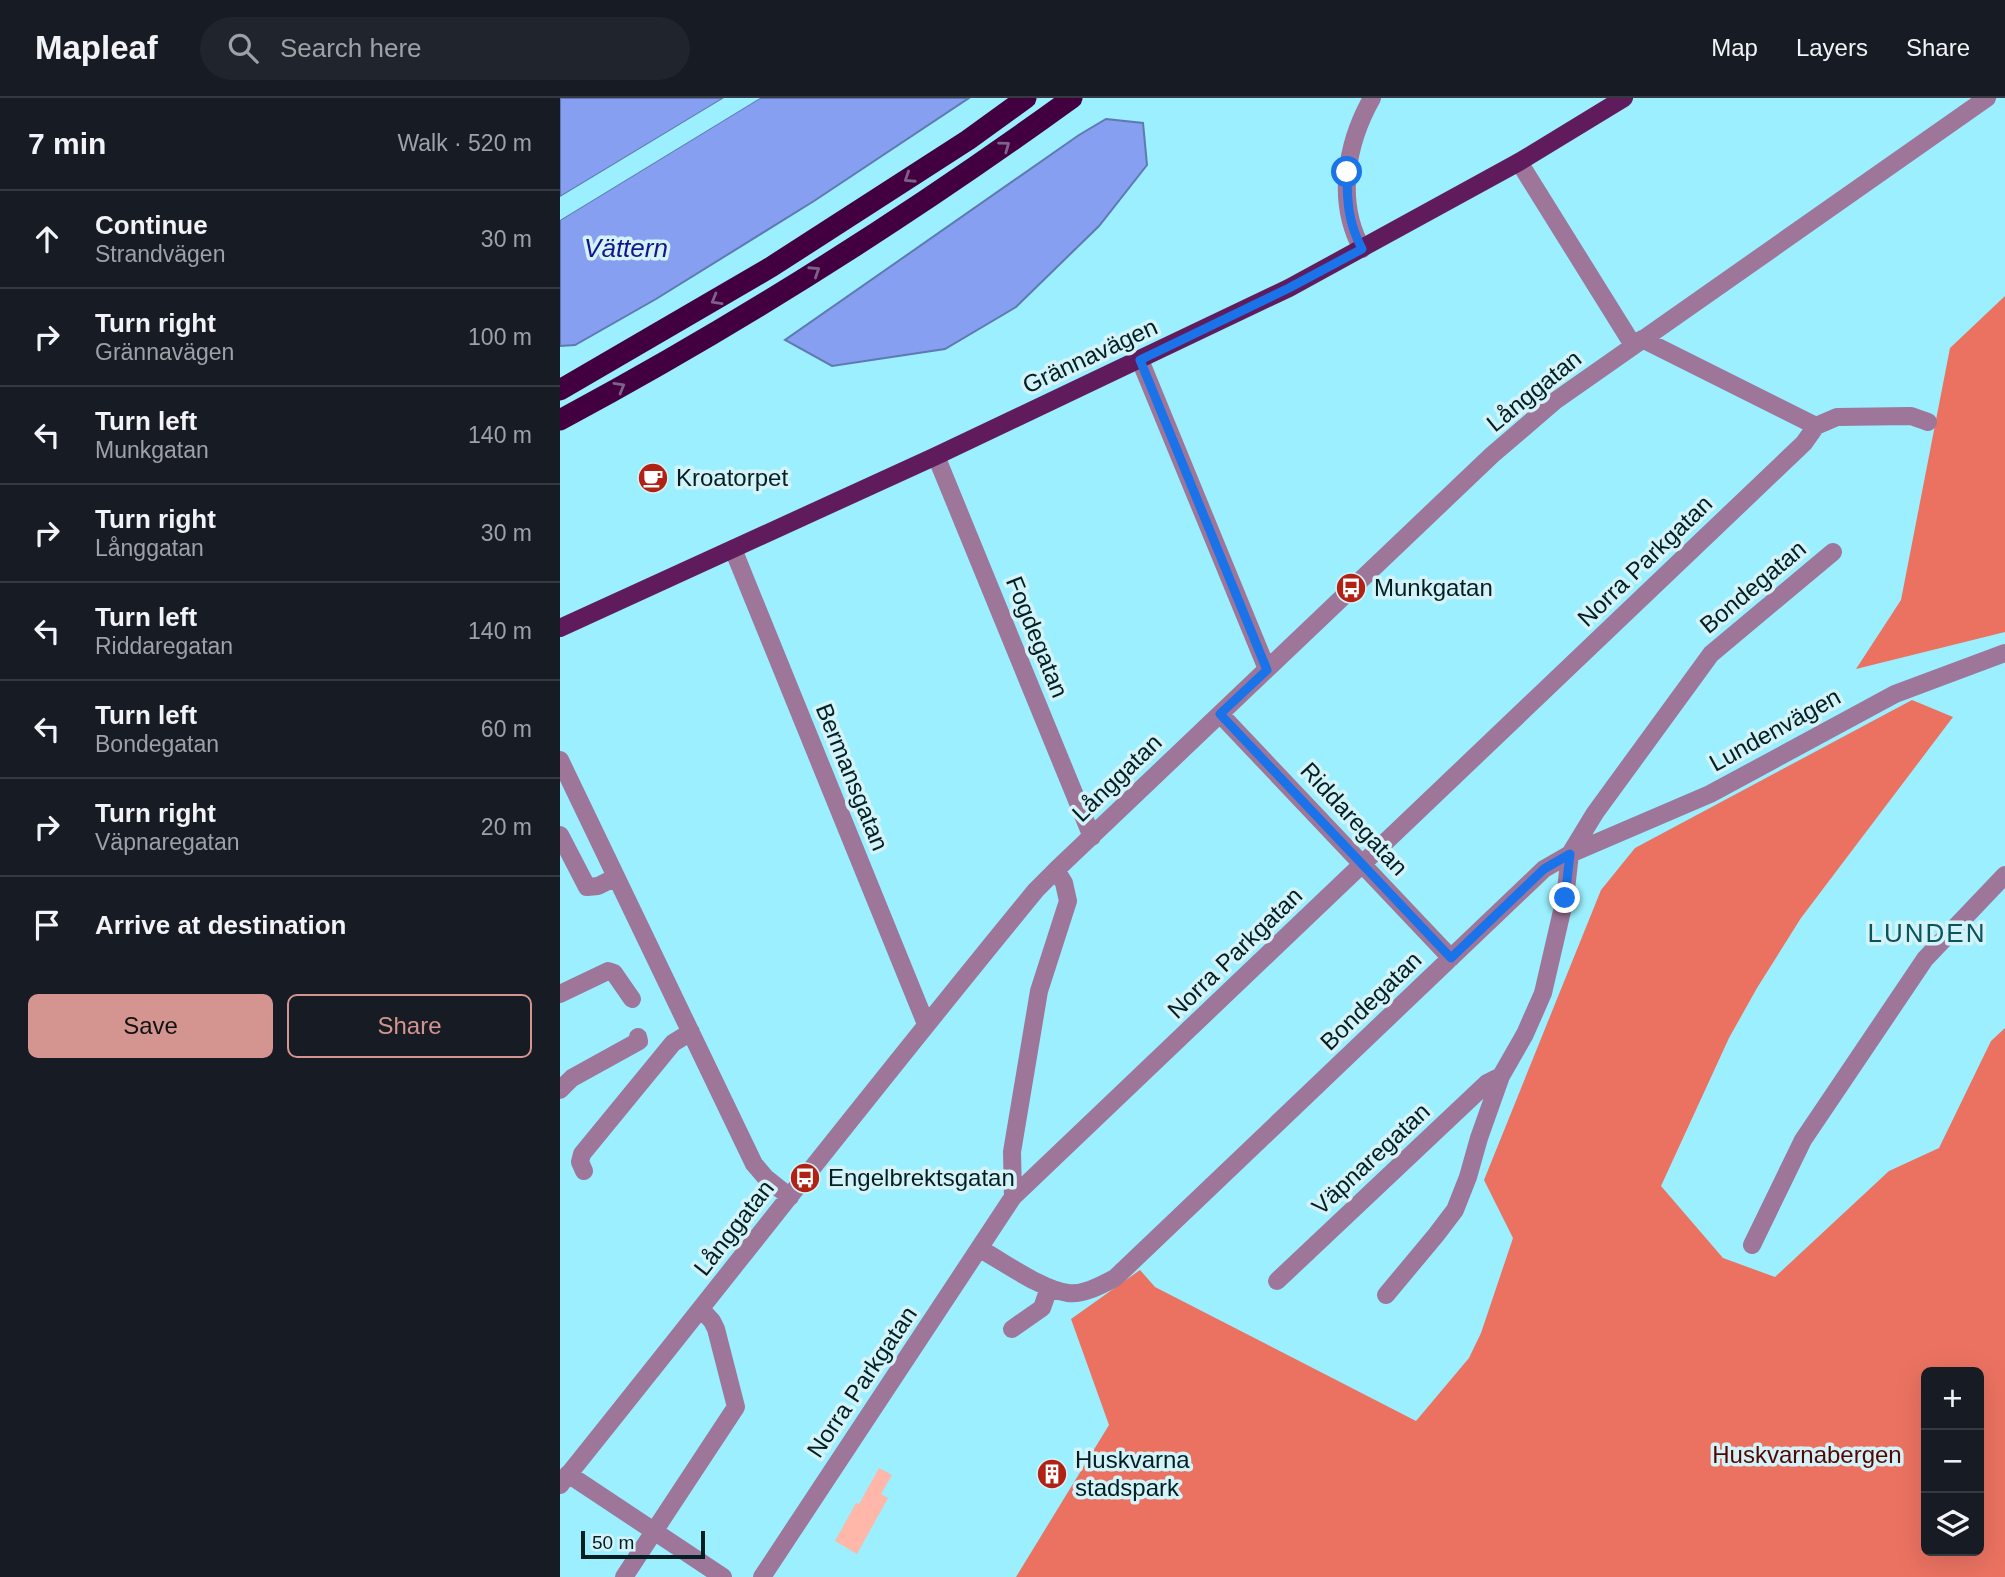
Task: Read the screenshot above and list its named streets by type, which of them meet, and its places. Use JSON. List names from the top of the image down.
{
  "streets": {
    "main road": ["Grännavägen"],
    "street": [
      "Långgatan",
      "Norra Parkgatan",
      "Bondegatan",
      "Fogdegatan",
      "Lundenvägen",
      "Bermansgatan",
      "Riddaregatan",
      "Väpnaregatan"
    ]
  },
  "crossings": [
    ["Grännavägen", "Fogdegatan"],
    ["Grännavägen", "Bermansgatan"],
    ["Långgatan", "Fogdegatan"],
    ["Långgatan", "Bermansgatan"],
    ["Långgatan", "Riddaregatan"],
    ["Norra Parkgatan", "Bondegatan"],
    ["Norra Parkgatan", "Riddaregatan"],
    ["Bondegatan", "Lundenvägen"],
    ["Bondegatan", "Riddaregatan"],
    ["Bondegatan", "Väpnaregatan"],
    ["Lundenvägen", "Väpnaregatan"]
  ],
  "districts": ["LUNDEN"],
  "water": ["Vättern"],
  "parks": ["Huskvarnabergen"],
  "places": {
    "cafe": ["Kroatorpet"],
    "bus stop": ["Munkgatan", "Engelbrektsgatan"],
    "building": ["Huskvarna stadspark"]
  },
  "scale_bar": "50 m",
  "page": {
    "header": "Mapleaf",
    "search": "Search here",
    "nav": ["Map", "Layers", "Share"],
    "heading": ["7 min", "Walk · 520 m"],
    "list": [
      ["Continue", "Strandvägen", "30 m"],
      ["Turn right", "Grännavägen", "100 m"],
      ["Turn left", "Munkgatan", "140 m"],
      ["Turn right", "Långgatan", "30 m"],
      ["Turn left", "Riddaregatan", "140 m"],
      ["Turn left", "Bondegatan", "60 m"],
      ["Turn right", "Väpnaregatan", "20 m"],
      "Arrive at destination"
    ],
    "buttons": ["Save", "Share"],
    "map_buttons": ["+", "−"],
    "scale": "50 m"
  }
}
